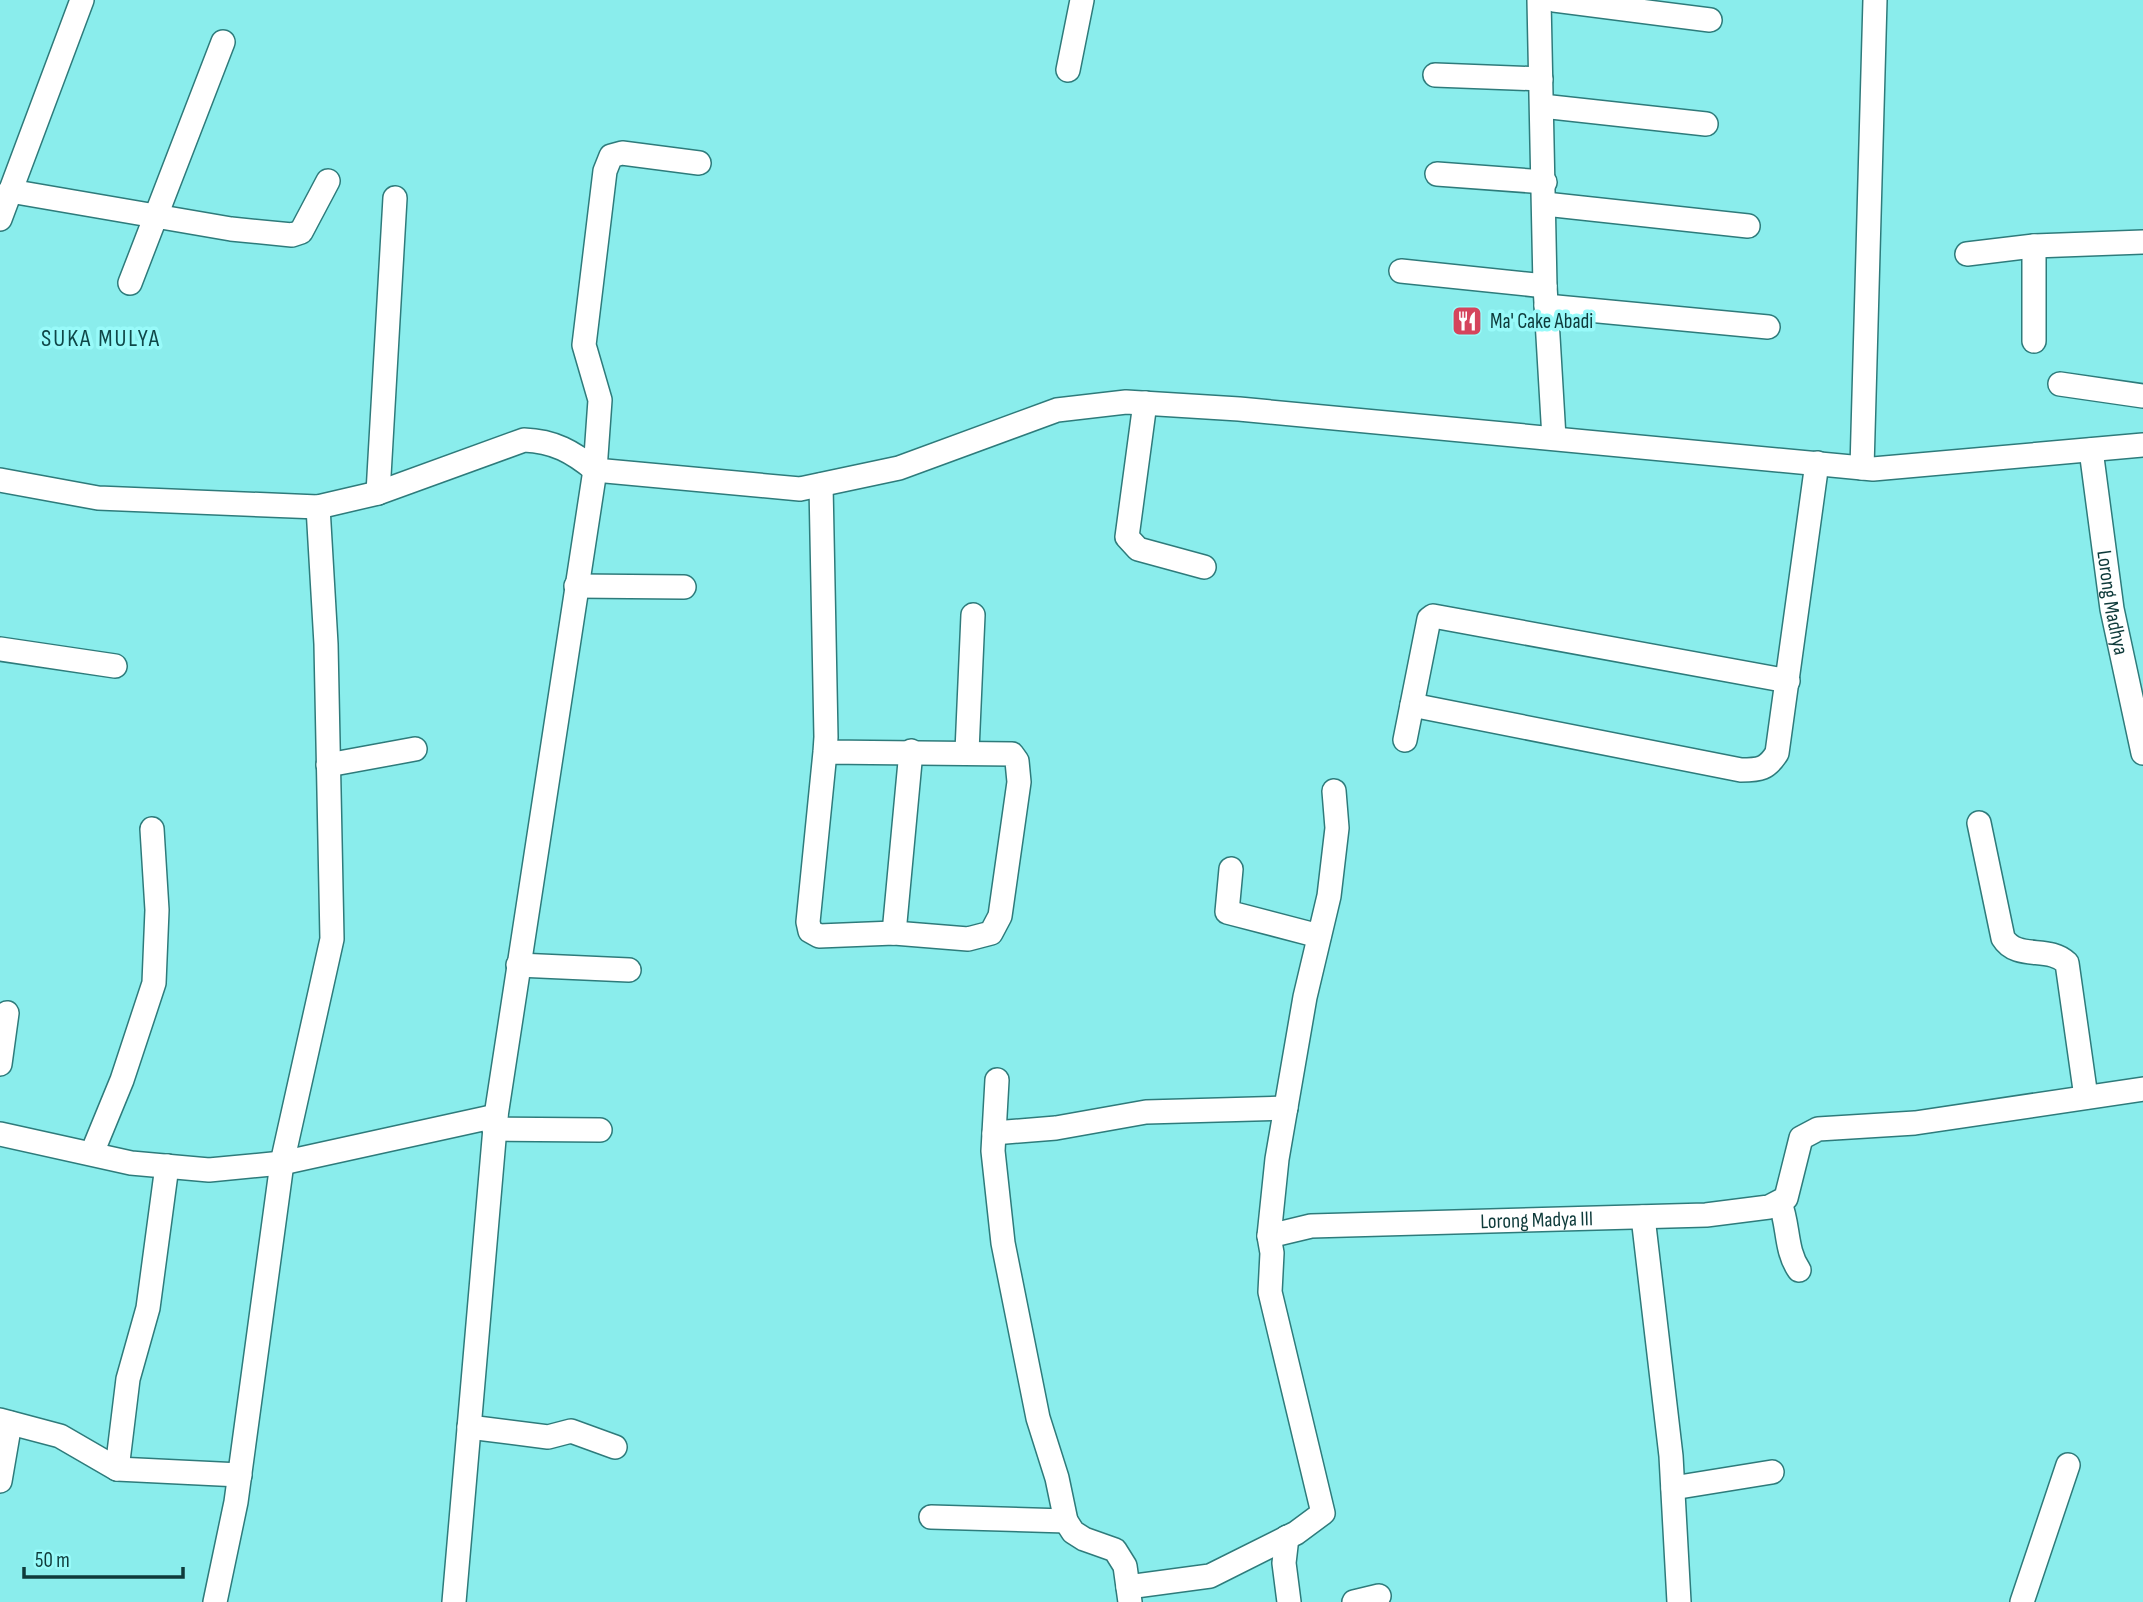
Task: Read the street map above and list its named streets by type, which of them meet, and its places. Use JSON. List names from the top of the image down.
{
  "streets": {
    "street": ["Lorong Madhya", "Lorong Madya III"]
  },
  "districts": ["SUKA MULYA"],
  "places": {
    "restaurant": ["Ma' Cake Abadi"]
  },
  "scale_bar": "50 m"
}
